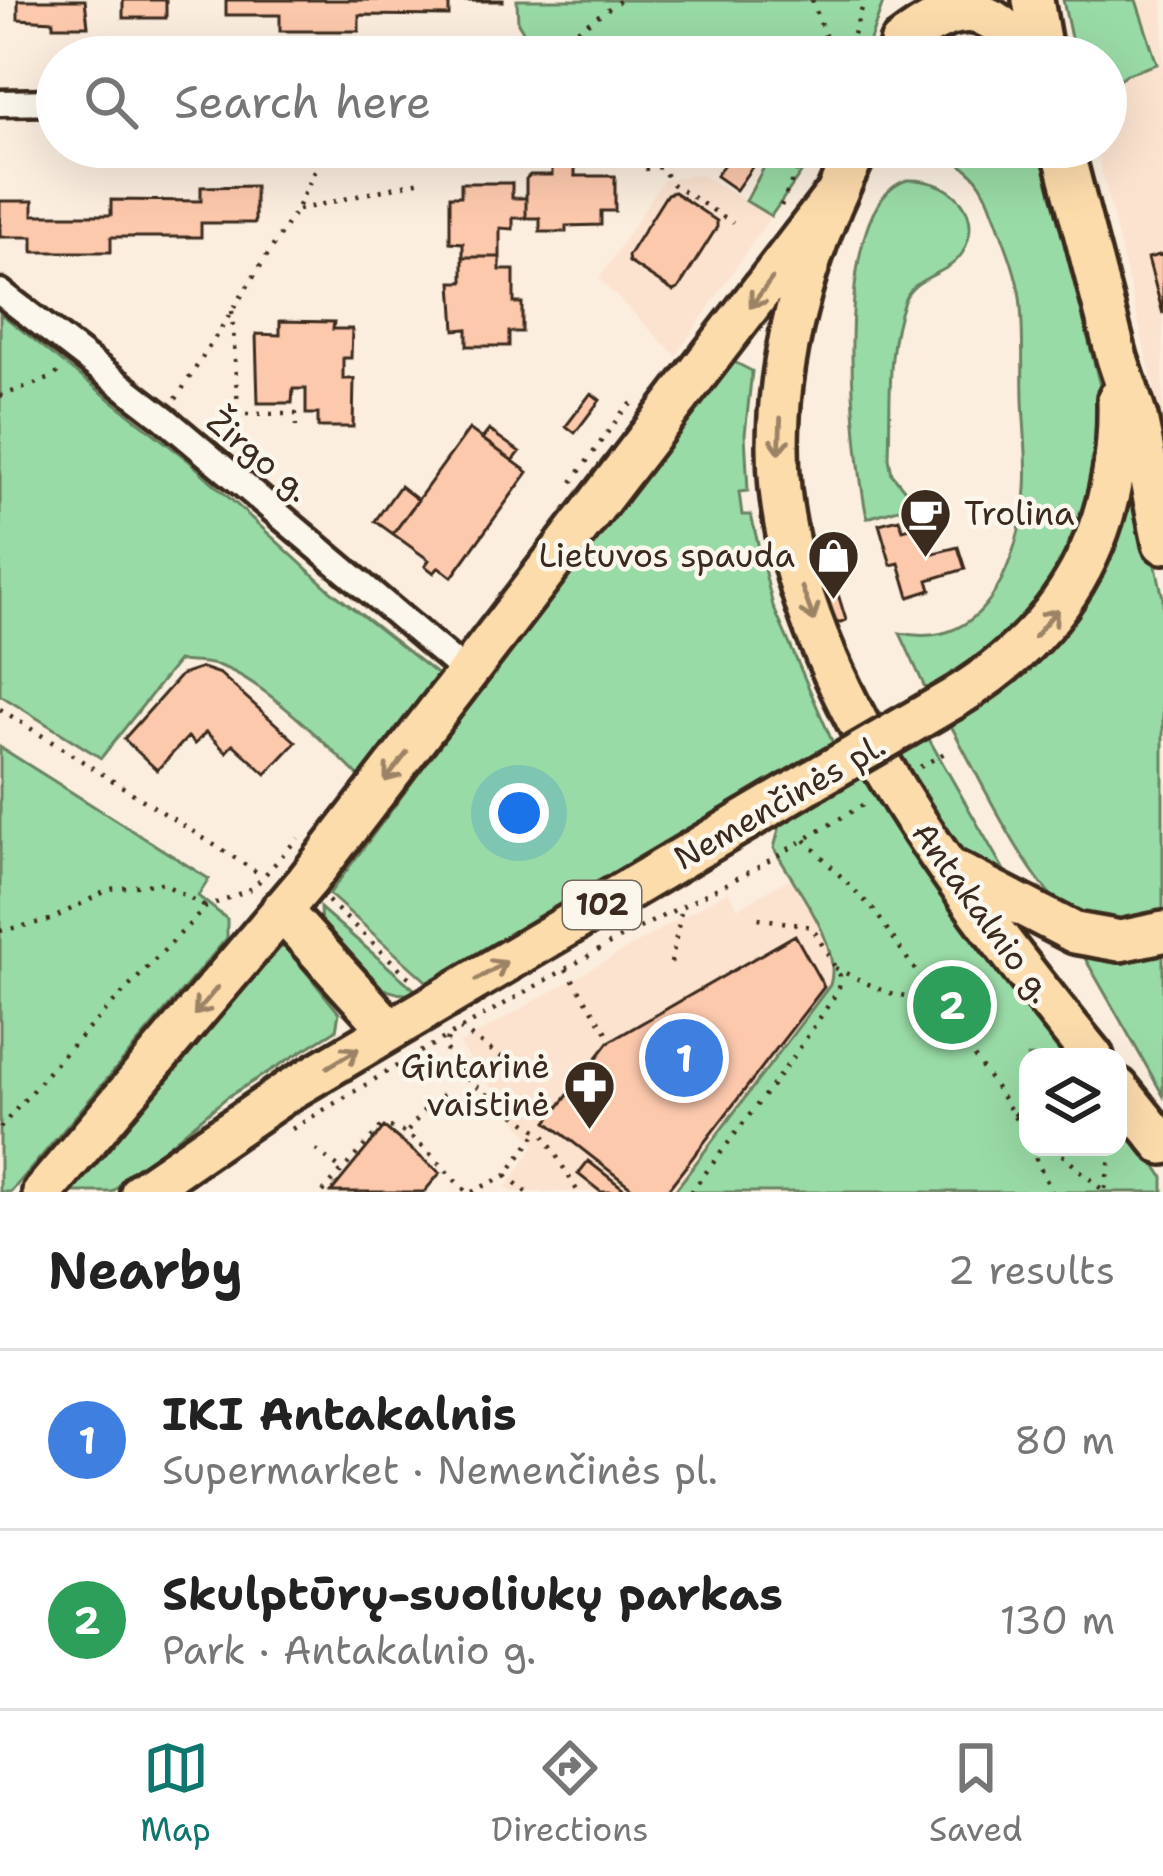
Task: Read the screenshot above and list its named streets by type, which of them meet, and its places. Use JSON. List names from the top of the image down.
{
  "streets": {
    "main road": ["Nemenčinės pl.", "102", "Antakalnio g."],
    "street": ["Žirgo g."]
  },
  "crossings": [
    ["Nemenčinės pl.", "102"]
  ],
  "one_way": ["Antakalnio g."],
  "places": {
    "cafe": ["Trolina"],
    "shop": ["Lietuvos spauda"],
    "pharmacy": ["Gintarinė vaistinė"]
  },
  "page": {
    "search": "Search here",
    "pins": ["2", "1"],
    "heading": ["Nearby", "2 results"],
    "list": [
      {
        "mark": "1",
        "name": "IKI Antakalnis",
        "note": "Supermarket · Nemenčinės pl.",
        "value": "80 m"
      },
      {
        "mark": "2",
        "name": "Skulptūrų-suoliukų parkas",
        "note": "Park · Antakalnio g.",
        "value": "130 m"
      }
    ],
    "nav": ["Map", "Directions", "Saved"]
  }
}
